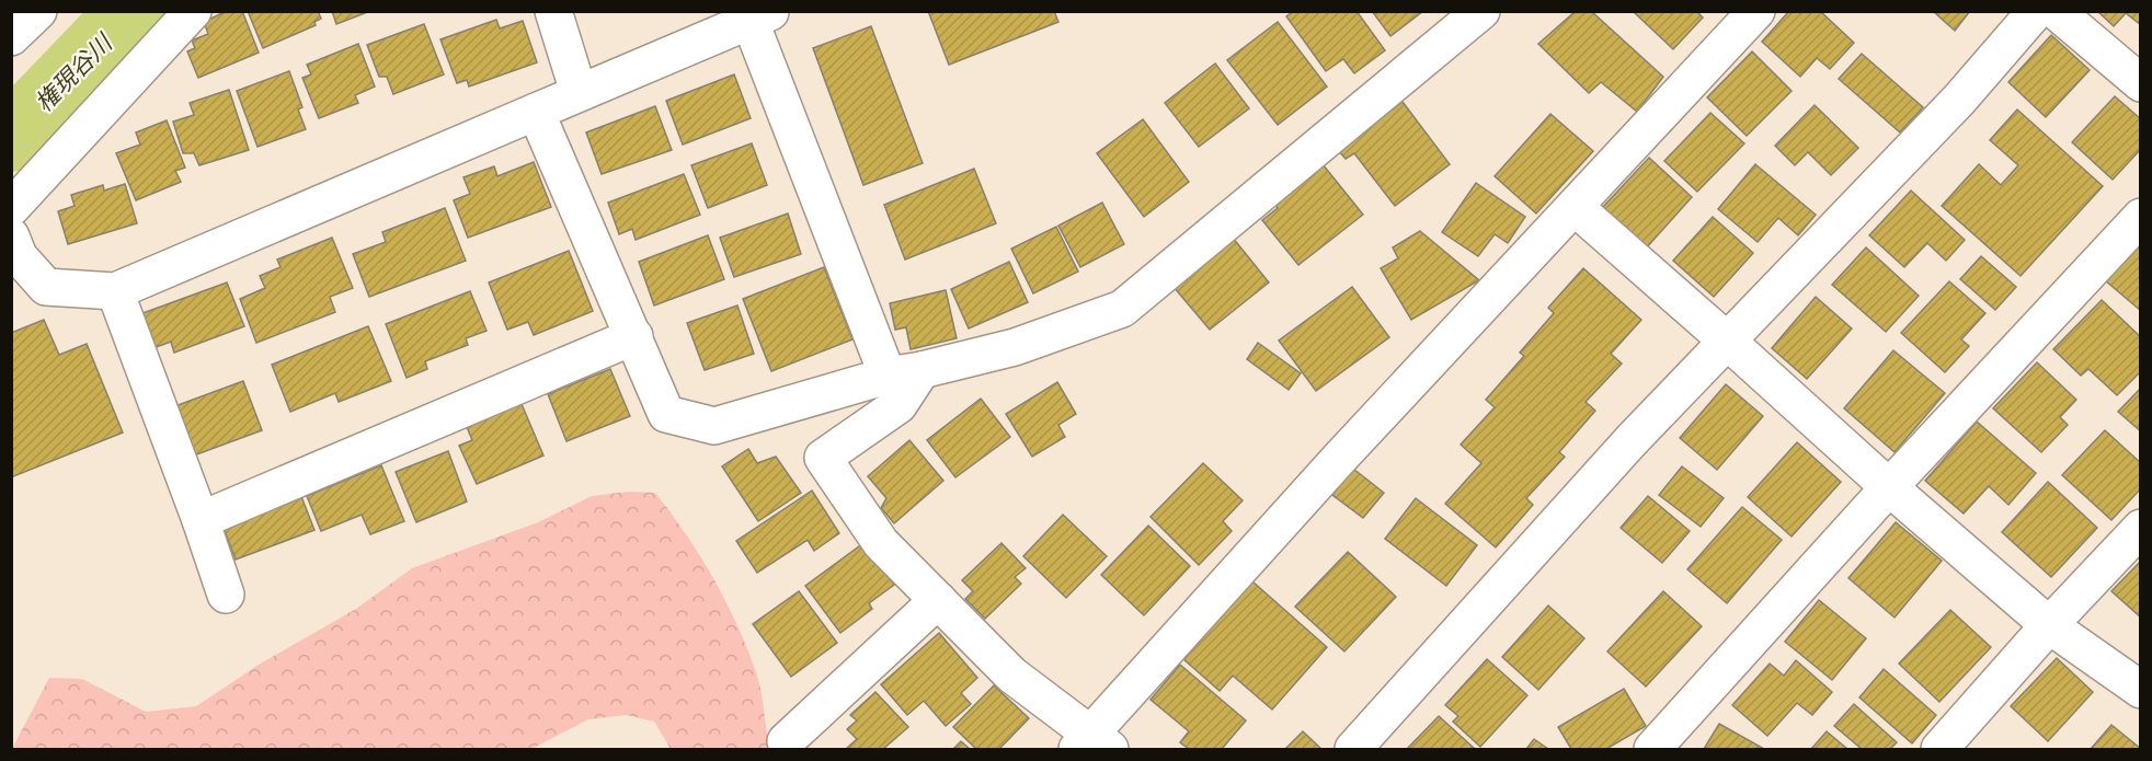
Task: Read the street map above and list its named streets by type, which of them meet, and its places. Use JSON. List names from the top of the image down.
{
  "water": ["権現谷川"]
}
